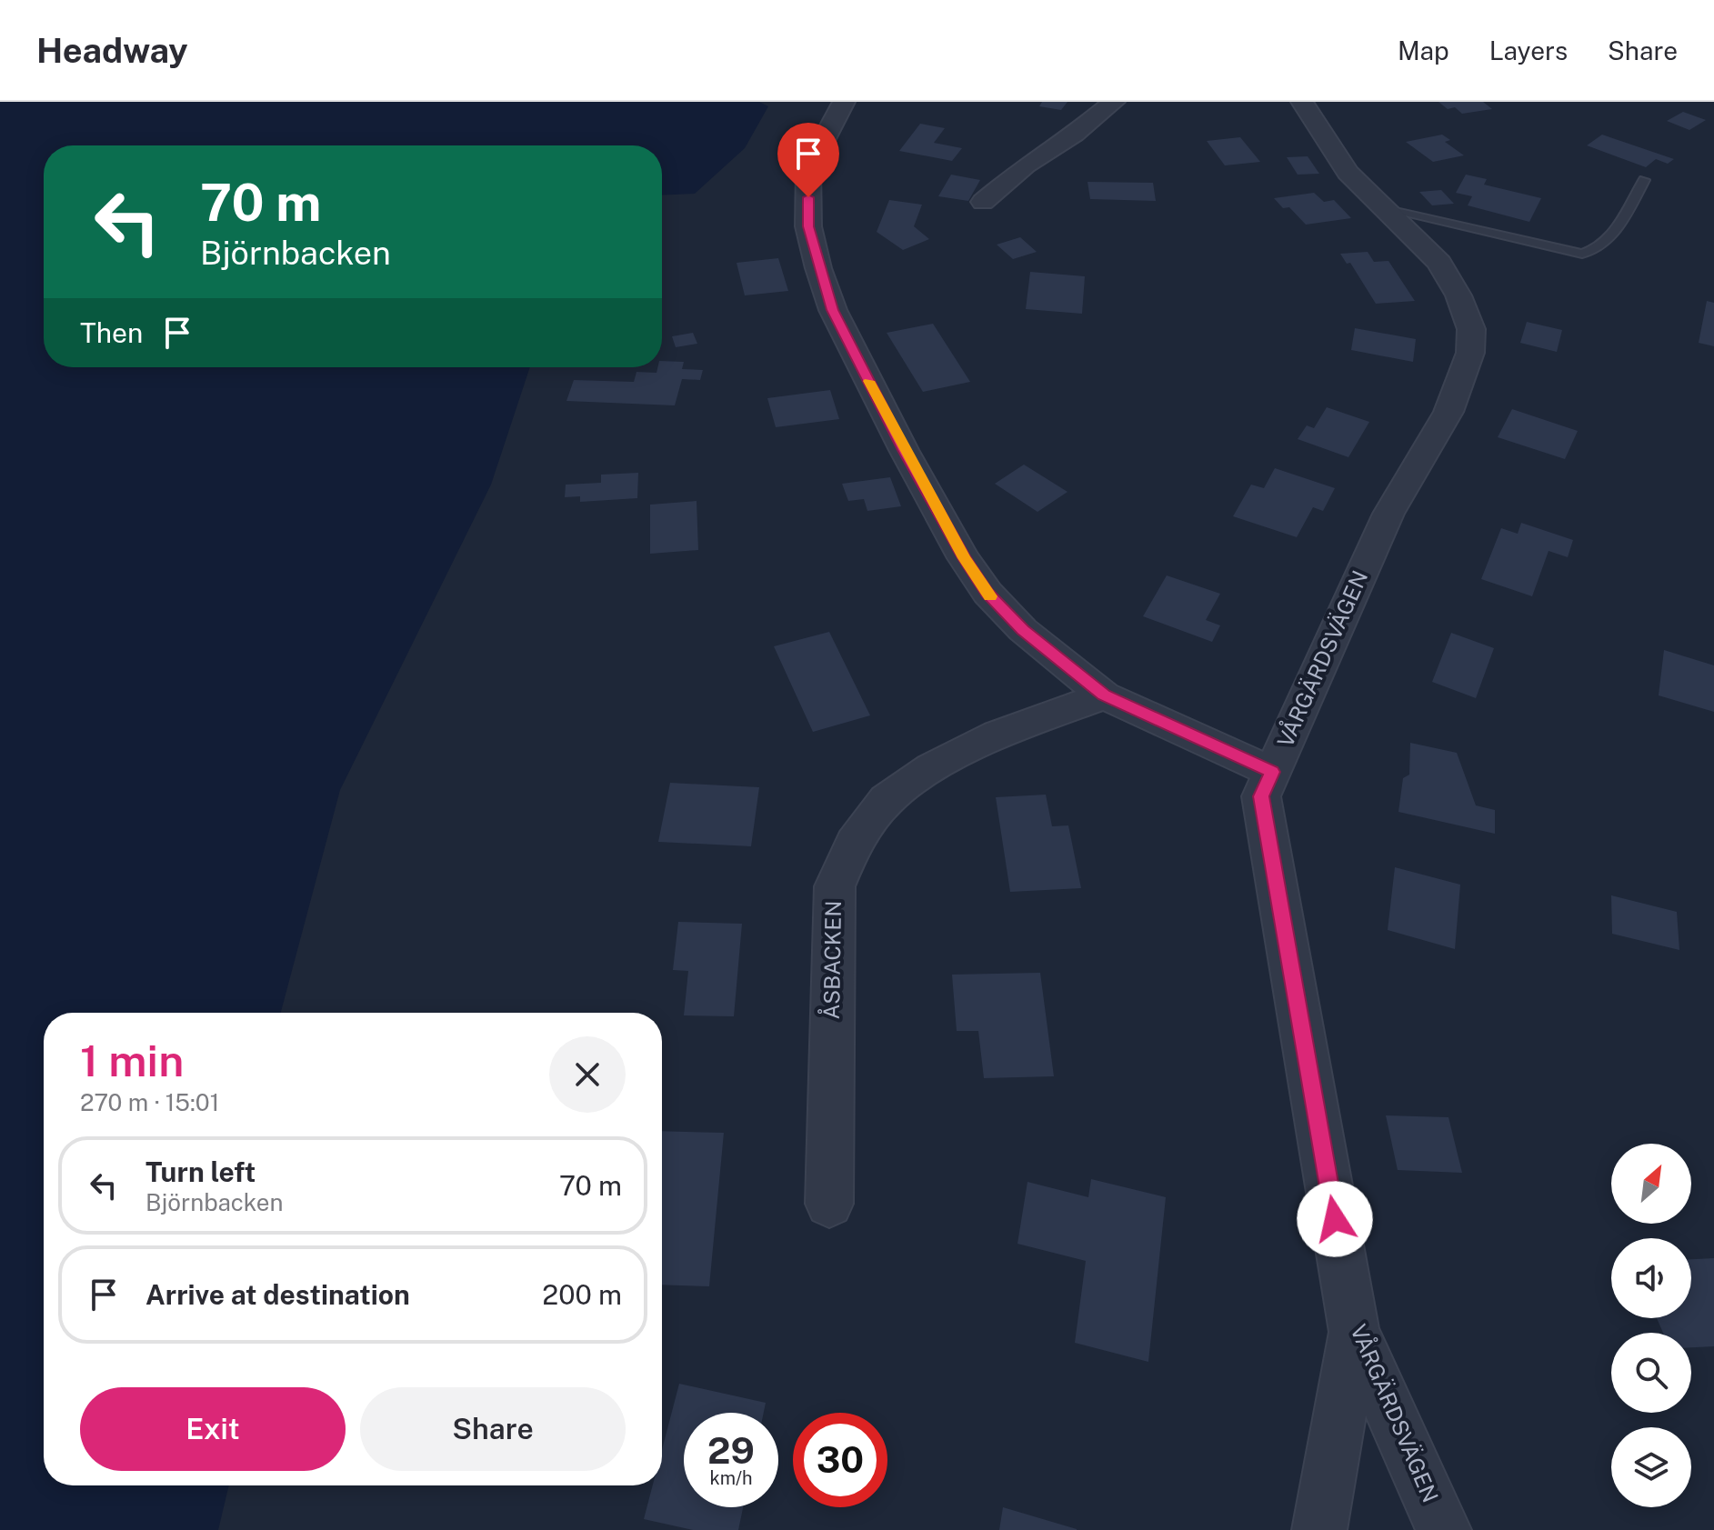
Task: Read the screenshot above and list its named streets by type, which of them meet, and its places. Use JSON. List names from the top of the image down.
{
  "streets": {
    "street": ["VÅRGÄRDSVÄGEN", "ÅSBACKEN"]
  },
  "north": "top right",
  "page": {
    "header": "Headway",
    "nav": ["Map", "Layers", "Share"],
    "turn": ["70 m", "Björnbacken"],
    "then": "Then",
    "heading": ["1 min", "270 m · 15:01"],
    "list": [
      {
        "name": "Turn left",
        "note": "Björnbacken",
        "value": "70 m"
      },
      {
        "name": "Arrive at destination",
        "value": "200 m"
      }
    ],
    "buttons": ["Exit", "Share"],
    "speed": "29 km/h",
    "limit": "30"
  }
}
